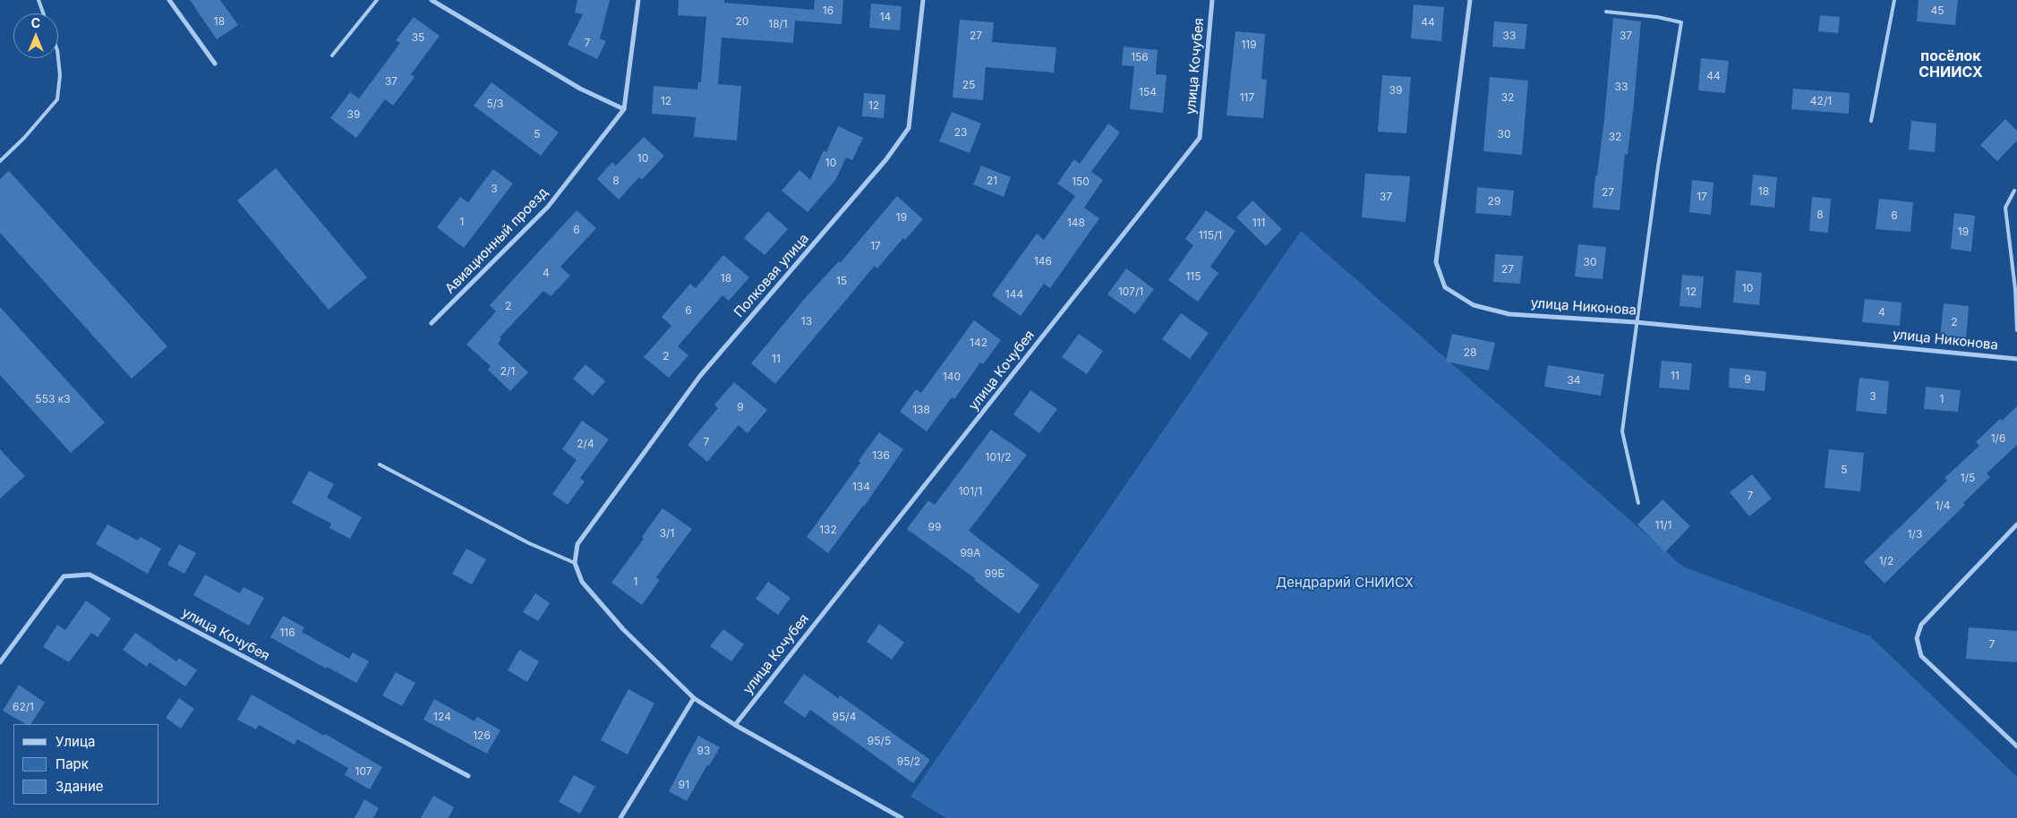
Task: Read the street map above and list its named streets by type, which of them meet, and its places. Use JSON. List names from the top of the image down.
{
  "streets": {
    "street": [
      "улица Кочубея",
      "Авиационный проезд",
      "Полковая улица",
      "улица Никонова"
    ]
  },
  "districts": ["посёлок СНИИСХ"],
  "parks": ["Дендрарий СНИИСХ"],
  "house_numbers": [
    "16",
    "45",
    "14",
    "18",
    "20",
    "44",
    "18/1",
    "27",
    "33",
    "37",
    "35",
    "7",
    "119",
    "156",
    "44",
    "37",
    "25",
    "33",
    "39",
    "154",
    "117",
    "32",
    "12",
    "42/1",
    "5/3",
    "12",
    "39",
    "23",
    "5",
    "30",
    "32",
    "10",
    "10",
    "8",
    "21",
    "150",
    "3",
    "18",
    "27",
    "37",
    "17",
    "29",
    "8",
    "6",
    "19",
    "1",
    "148",
    "111",
    "6",
    "19",
    "115/1",
    "17",
    "146",
    "30",
    "27",
    "4",
    "115",
    "18",
    "15",
    "10",
    "107/1",
    "12",
    "144",
    "2",
    "6",
    "4",
    "13",
    "2",
    "142",
    "28",
    "2",
    "11",
    "2/1",
    "11",
    "140",
    "9",
    "34",
    "3",
    "553 к3",
    "1",
    "9",
    "138",
    "1/6",
    "7",
    "2/4",
    "136",
    "101/2",
    "5",
    "1/5",
    "134",
    "101/1",
    "7",
    "1/4",
    "11/1",
    "99",
    "132",
    "3/1",
    "1/3",
    "99А",
    "1/2",
    "99Б",
    "1",
    "116",
    "7",
    "62/1",
    "124",
    "95/4",
    "126",
    "95/5",
    "93",
    "95/2",
    "107",
    "91"
  ],
  "legend": ["Улица", "Парк", "Здание"],
  "north": "top"
}
